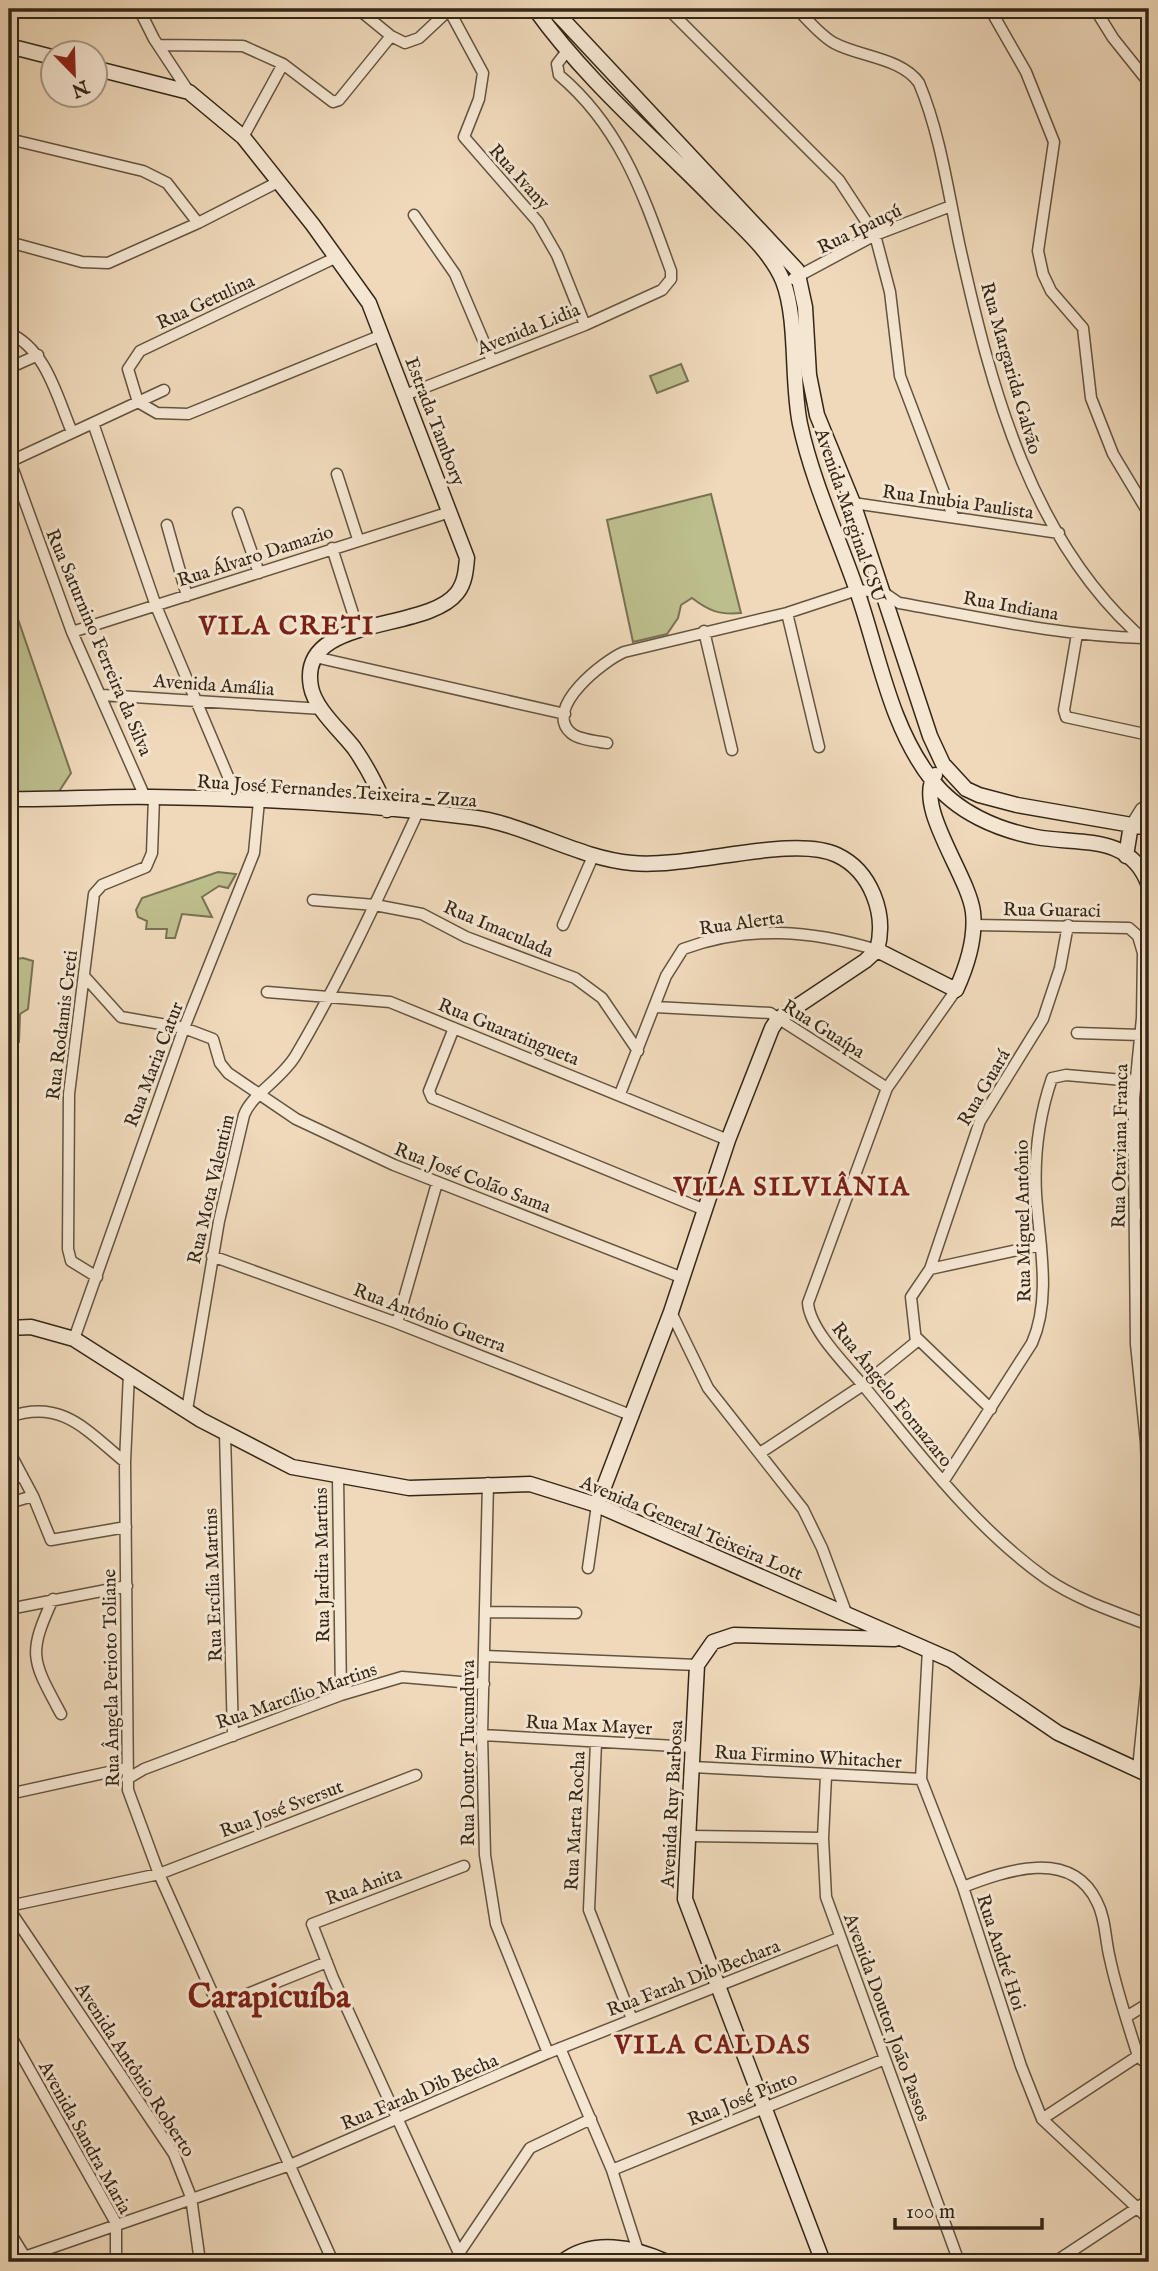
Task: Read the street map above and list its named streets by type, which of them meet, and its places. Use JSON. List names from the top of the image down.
{
  "streets": {
    "street": [
      "Rua Ivany",
      "Rua Ipauçú",
      "Rua Getulina",
      "Avenida Lidia",
      "Rua Margarida Galvão",
      "Estrada Tambory",
      "Rua Inubia Paulista",
      "Avenida Marginal CSU",
      "Rua Álvaro Damazio",
      "Rua Indiana",
      "Rua Saturnino Ferreira da Silva",
      "Avenida Amália",
      "Rua José Fernandes Teixeira - Zuza",
      "Rua Guaraci",
      "Rua Alerta",
      "Rua Imaculada",
      "Rua Rodamis Creti",
      "Rua Guaípa",
      "Rua Guaratingueta",
      "Rua Maria Catur",
      "Rua Guará",
      "Rua Otaviana Franca",
      "Rua José Colão Sama",
      "Rua Mota Valentim",
      "Rua Miguel Antônio",
      "Rua Antônio Guerra",
      "Rua Ângelo Fornazaro",
      "Avenida General Teixeira Lott",
      "Rua Jardira Martins",
      "Rua Ercília Martins",
      "Rua Ângela Perioto Toliane",
      "Rua Marcílio Martins",
      "Rua Max Mayer",
      "Rua Doutor Tucunduva",
      "Rua Firmino Whitacher",
      "Avenida Ruy Barbosa",
      "Rua José Sversut",
      "Rua Marta Rocha",
      "Rua Anita",
      "Rua André Hoi",
      "Rua Farah Dib Bechara",
      "Avenida Doutor João Passos",
      "Avenida Antônio Roberto",
      "Rua Farah Dib Becha",
      "Rua José Pinto",
      "Avenida Sandra Maria"
    ]
  },
  "crossings": [
    ["Rua Ivany", "Avenida Lidia"],
    ["Rua Ipauçú", "Rua Margarida Galvão"],
    ["Rua Ipauçú", "Avenida Marginal CSU"],
    ["Rua Getulina", "Estrada Tambory"],
    ["Avenida Lidia", "Estrada Tambory"],
    ["Avenida Lidia", "Avenida Marginal CSU"],
    ["Rua Margarida Galvão", "Rua Inubia Paulista"],
    ["Rua Margarida Galvão", "Rua Indiana"],
    ["Estrada Tambory", "Rua Álvaro Damazio"],
    ["Rua Inubia Paulista", "Avenida Marginal CSU"],
    ["Avenida Marginal CSU", "Rua Indiana"],
    ["Rua Álvaro Damazio", "Rua Saturnino Ferreira da Silva"],
    ["Rua Saturnino Ferreira da Silva", "Avenida Amália"],
    ["Rua Saturnino Ferreira da Silva", "Rua José Fernandes Teixeira - Zuza"],
    ["Rua Saturnino Ferreira da Silva", "Rua Rodamis Creti"],
    ["Rua José Fernandes Teixeira - Zuza", "Rua Alerta"],
    ["Rua José Fernandes Teixeira - Zuza", "Rua Rodamis Creti"],
    ["Rua José Fernandes Teixeira - Zuza", "Rua Maria Catur"],
    ["Rua José Fernandes Teixeira - Zuza", "Rua Mota Valentim"],
    ["Rua Guaraci", "Rua Guará"],
    ["Rua Guaraci", "Rua Otaviana Franca"],
    ["Rua Alerta", "Rua Imaculada"],
    ["Rua Alerta", "Rua Guaípa"],
    ["Rua Alerta", "Rua Guaratingueta"],
    ["Rua Imaculada", "Rua Mota Valentim"],
    ["Rua Rodamis Creti", "Rua Maria Catur"],
    ["Rua Guaípa", "Rua Ângelo Fornazaro"],
    ["Rua Guaratingueta", "Rua Mota Valentim"],
    ["Rua Maria Catur", "Rua José Colão Sama"],
    ["Rua Maria Catur", "Avenida General Teixeira Lott"],
    ["Rua Otaviana Franca", "Rua Miguel Antônio"],
    ["Rua José Colão Sama", "Rua Mota Valentim"],
    ["Rua Mota Valentim", "Rua Antônio Guerra"],
    ["Rua Mota Valentim", "Avenida General Teixeira Lott"],
    ["Avenida General Teixeira Lott", "Rua Jardira Martins"],
    ["Avenida General Teixeira Lott", "Rua Ercília Martins"],
    ["Avenida General Teixeira Lott", "Rua Ângela Perioto Toliane"],
    ["Avenida General Teixeira Lott", "Rua Doutor Tucunduva"],
    ["Avenida General Teixeira Lott", "Rua André Hoi"],
    ["Rua Jardira Martins", "Rua Marcílio Martins"],
    ["Rua Ercília Martins", "Rua Marcílio Martins"],
    ["Rua Ângela Perioto Toliane", "Rua Marcílio Martins"],
    ["Rua Ângela Perioto Toliane", "Rua José Sversut"],
    ["Rua Ângela Perioto Toliane", "Rua Farah Dib Becha"],
    ["Rua Marcílio Martins", "Rua Doutor Tucunduva"],
    ["Rua Max Mayer", "Rua Doutor Tucunduva"],
    ["Rua Max Mayer", "Avenida Ruy Barbosa"],
    ["Rua Max Mayer", "Rua Marta Rocha"],
    ["Rua Doutor Tucunduva", "Rua Farah Dib Becha"],
    ["Rua Firmino Whitacher", "Avenida Ruy Barbosa"],
    ["Rua Firmino Whitacher", "Rua André Hoi"],
    ["Rua Firmino Whitacher", "Avenida Doutor João Passos"],
    ["Avenida Ruy Barbosa", "Rua Farah Dib Bechara"],
    ["Avenida Ruy Barbosa", "Rua José Pinto"],
    ["Rua José Sversut", "Avenida Antônio Roberto"],
    ["Rua Marta Rocha", "Rua Farah Dib Bechara"],
    ["Rua Farah Dib Bechara", "Avenida Doutor João Passos"],
    ["Rua Farah Dib Bechara", "Rua Farah Dib Becha"],
    ["Avenida Doutor João Passos", "Rua José Pinto"],
    ["Avenida Antônio Roberto", "Rua Farah Dib Becha"],
    ["Rua Farah Dib Becha", "Avenida Sandra Maria"]
  ],
  "districts": [
    "VILA CRETI",
    "VILA SILVIÂNIA",
    "Carapicuíba",
    "VILA CALDAS"
  ],
  "scale_bar": "100 m",
  "north": "bottom right"
}
